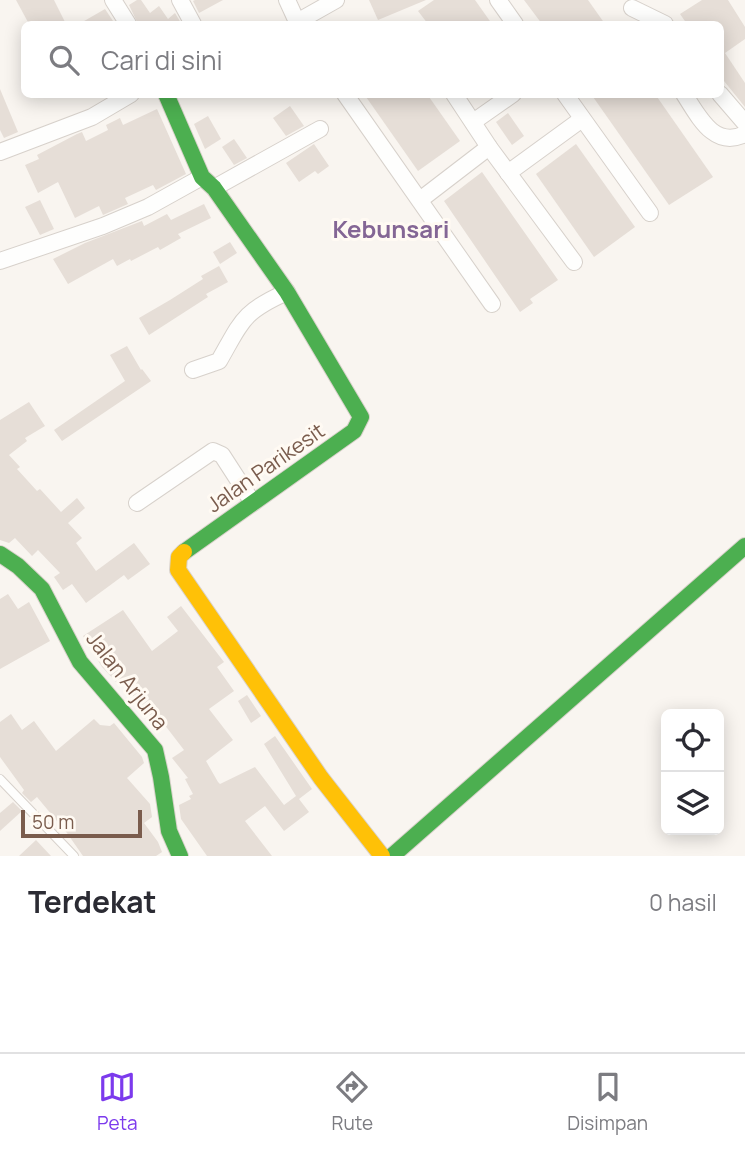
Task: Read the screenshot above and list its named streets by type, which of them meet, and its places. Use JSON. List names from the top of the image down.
{
  "streets": {
    "street": ["Jalan Parikesit", "Jalan Arjuna"]
  },
  "districts": ["Kebunsari"],
  "scale_bar": "50 m",
  "page": {
    "search": "Cari di sini",
    "scale": "50 m",
    "heading": ["Terdekat", "0 hasil"],
    "nav": ["Peta", "Rute", "Disimpan"]
  }
}
